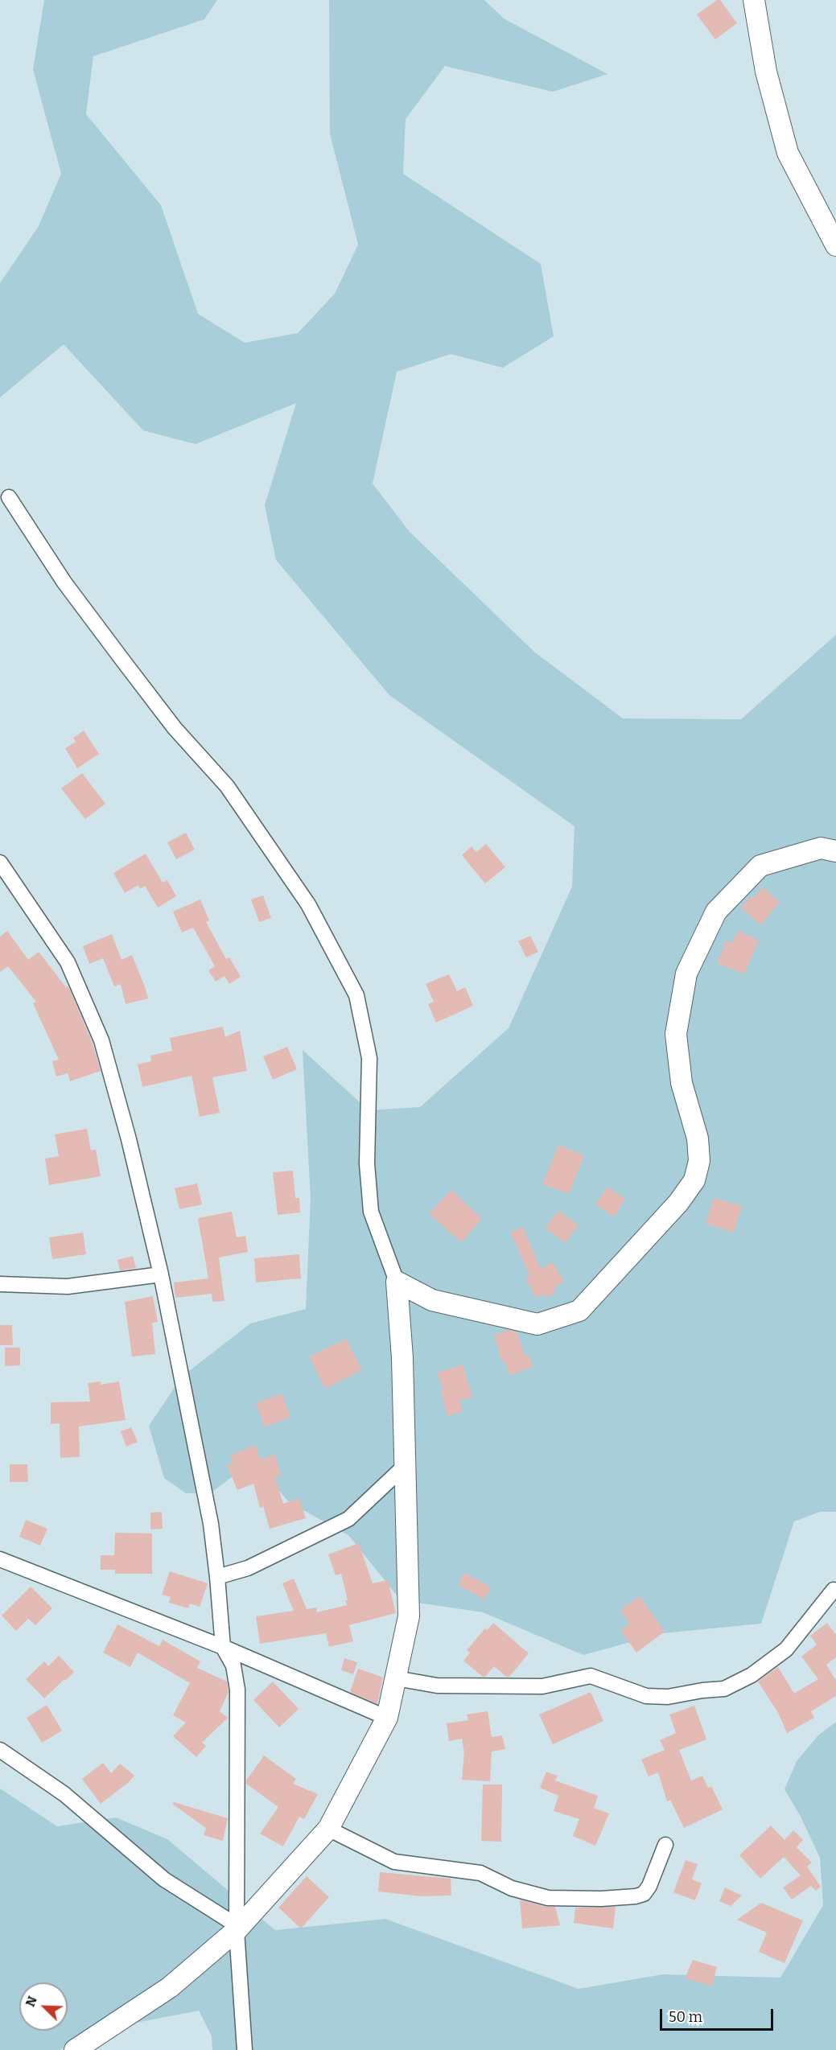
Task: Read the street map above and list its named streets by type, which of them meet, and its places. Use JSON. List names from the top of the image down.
{
  "scale_bar": "50 m",
  "north": "top left"
}
